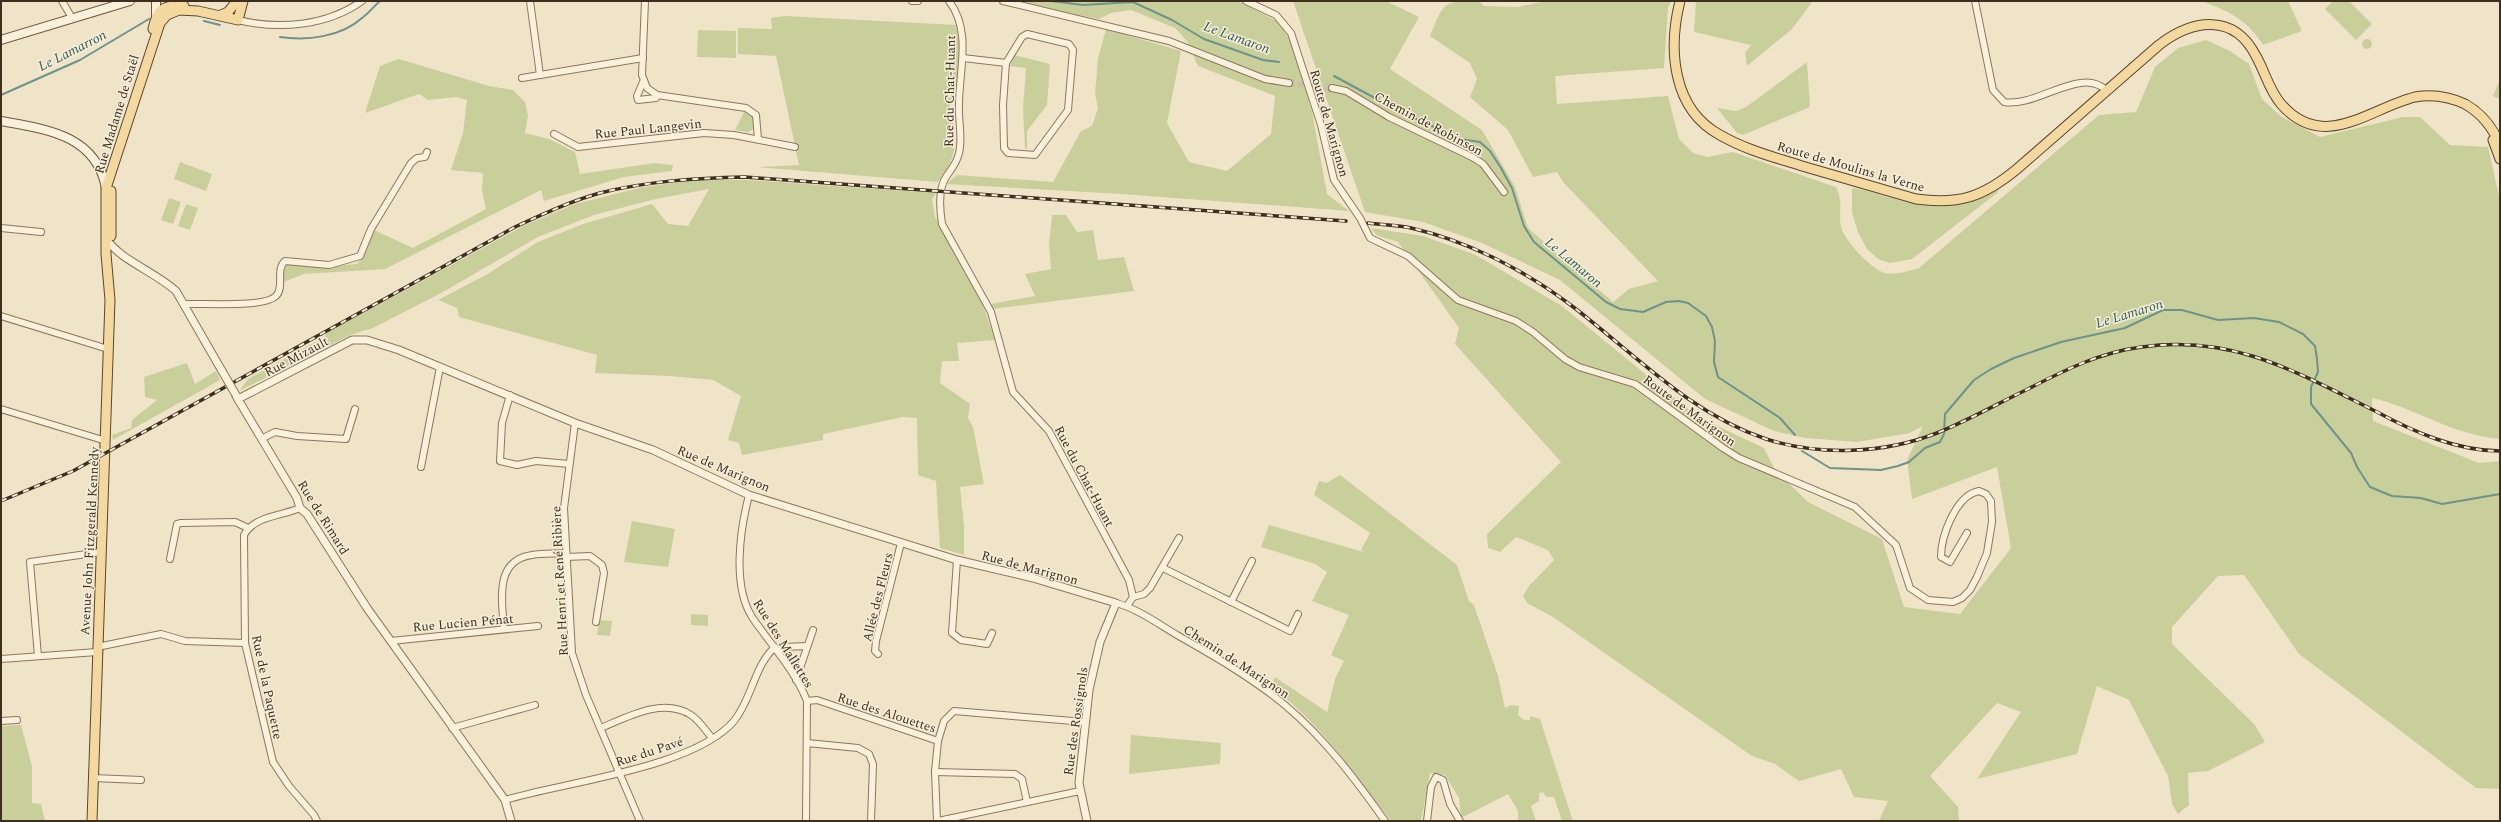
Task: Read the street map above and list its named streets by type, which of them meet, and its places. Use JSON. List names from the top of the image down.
{
  "streets": {
    "main road": ["Rue Madame de Staël", "Route de Moulins la Verne", "Avenue John Fitzgerald Kennedy"],
    "street": [
      "Rue du Chat-Huant",
      "Route de Marignon",
      "Chemin de Robinson",
      "Rue Paul Langevin",
      "Rue Mizault",
      "Rue de Marignon",
      "Rue de Rimard",
      "Rue Henri et René Ribière",
      "Allée des Fleurs",
      "Rue Lucien Pénat",
      "Rue des Mallettes",
      "Chemin de Marignon",
      "Rue de la Paquette",
      "Rue des Alouettes",
      "Rue des Rossignols",
      "Rue du Pavé"
    ]
  },
  "crossings": [
    ["Rue Madame de Staël", "Avenue John Fitzgerald Kennedy"],
    ["Rue Mizault", "Rue de Marignon"],
    ["Rue Mizault", "Rue de Rimard"],
    ["Rue de Marignon", "Rue Henri et René Ribière"],
    ["Rue de Marignon", "Allée des Fleurs"],
    ["Rue de Marignon", "Rue des Mallettes"],
    ["Rue de Marignon", "Chemin de Marignon"],
    ["Rue de Marignon", "Rue des Rossignols"],
    ["Rue de Rimard", "Avenue John Fitzgerald Kennedy"],
    ["Rue de Rimard", "Rue Lucien Pénat"],
    ["Rue de Rimard", "Rue du Pavé"],
    ["Rue Henri et René Ribière", "Rue du Pavé"],
    ["Rue des Mallettes", "Rue des Alouettes"],
    ["Rue des Mallettes", "Rue du Pavé"],
    ["Rue des Alouettes", "Rue des Rossignols"]
  ],
  "water": ["Le Lamaron", "Le Lamarron"]
}
